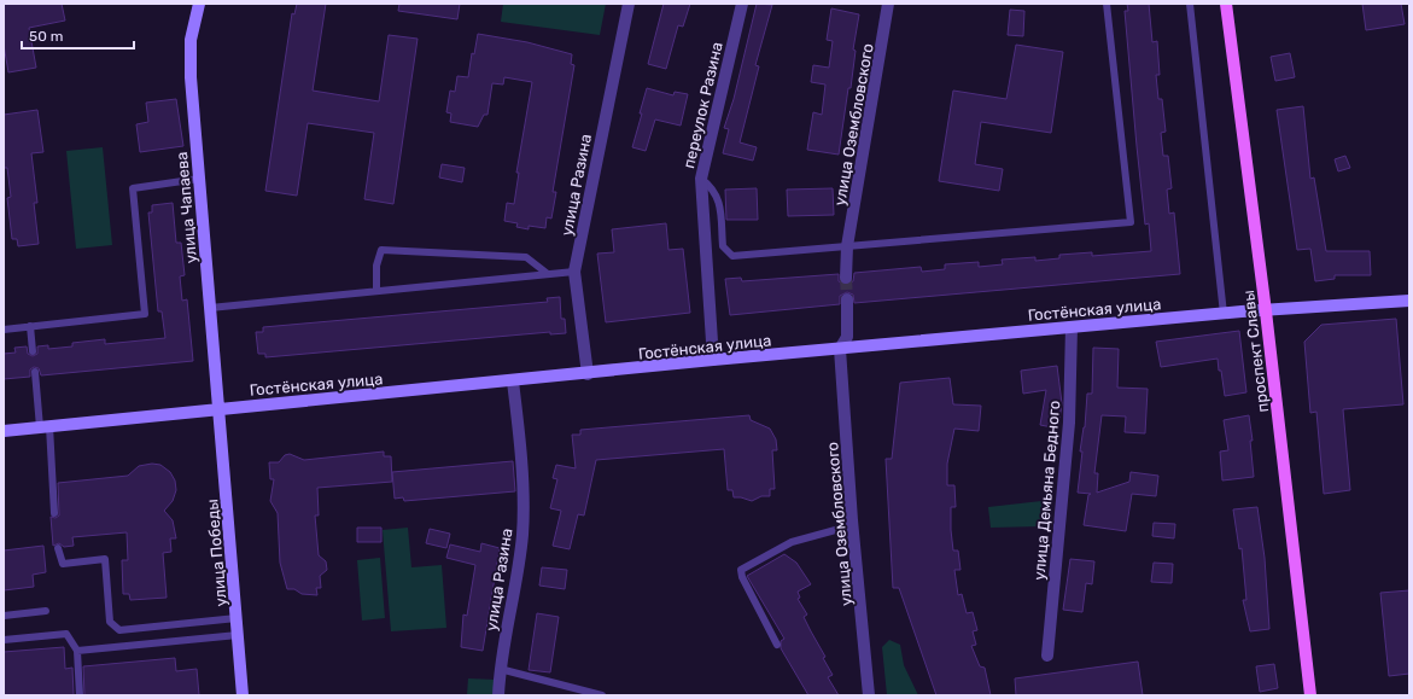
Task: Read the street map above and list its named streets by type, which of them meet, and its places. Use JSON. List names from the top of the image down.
{
  "streets": {
    "main road": ["проспект Славы"],
    "street": [
      "переулок Разина",
      "улица Озембловского",
      "улица Разина",
      "улица Чапаева",
      "Гостёнская улица",
      "улица Демьяна Бедного",
      "улица Победы"
    ]
  },
  "crossings": [
    ["переулок Разина", "Гостёнская улица"],
    ["улица Озембловского", "Гостёнская улица"],
    ["улица Разина", "Гостёнская улица"],
    ["улица Чапаева", "Гостёнская улица"],
    ["улица Чапаева", "улица Победы"],
    ["Гостёнская улица", "проспект Славы"],
    ["Гостёнская улица", "улица Демьяна Бедного"],
    ["Гостёнская улица", "улица Победы"]
  ],
  "scale_bar": "50 m"
}
